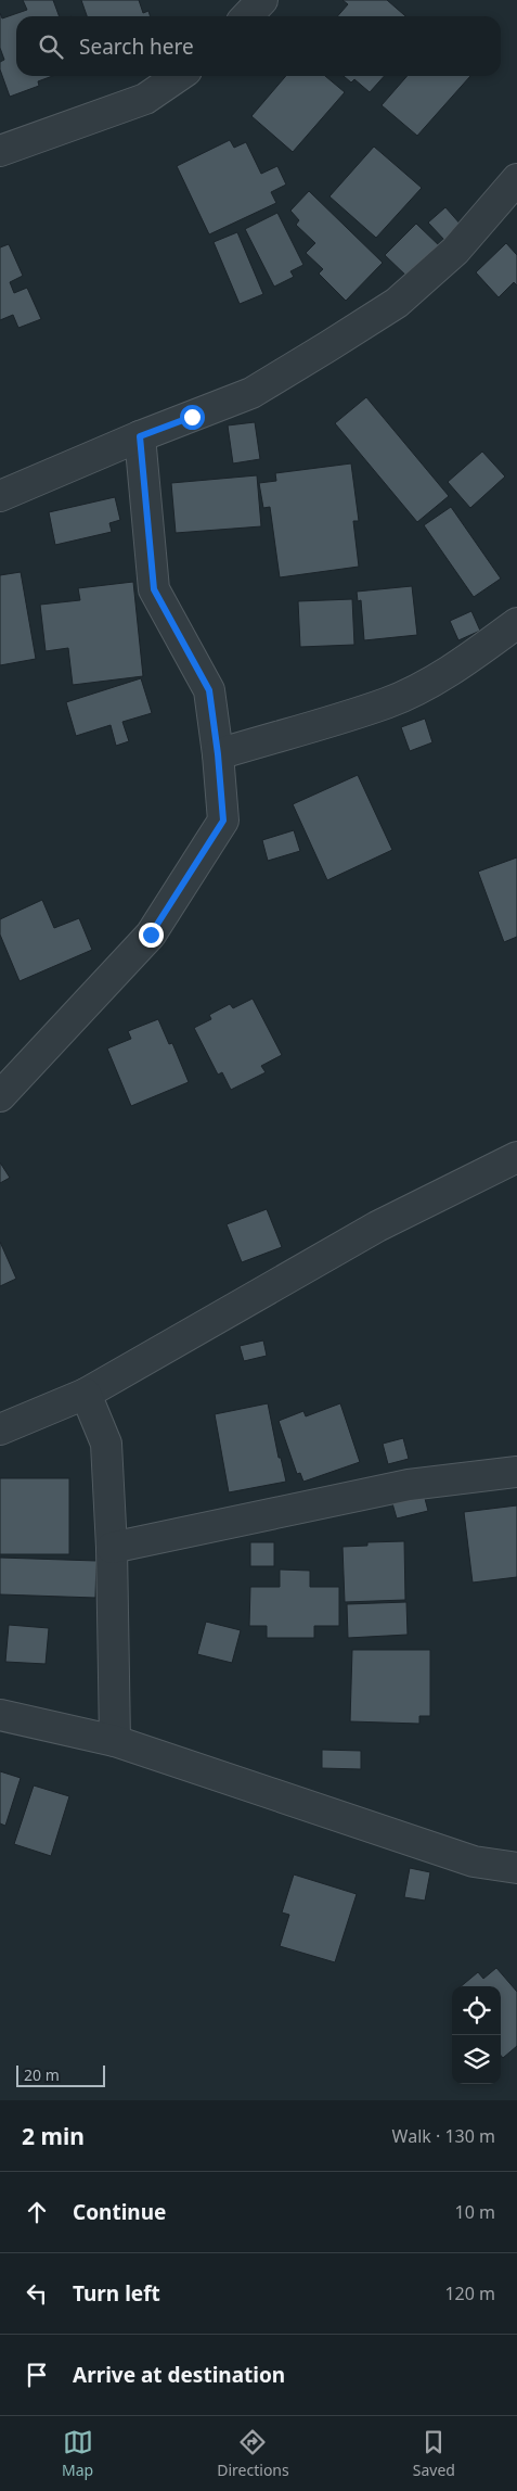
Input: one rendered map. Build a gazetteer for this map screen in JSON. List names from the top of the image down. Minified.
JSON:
{"scale_bar":"20 m","page":{"search":"Search here","scale":"20 m","heading":["2 min","Walk · 130 m"],"list":[["Continue","10 m"],["Turn left","120 m"],"Arrive at destination"],"nav":["Map","Directions","Saved"]}}
